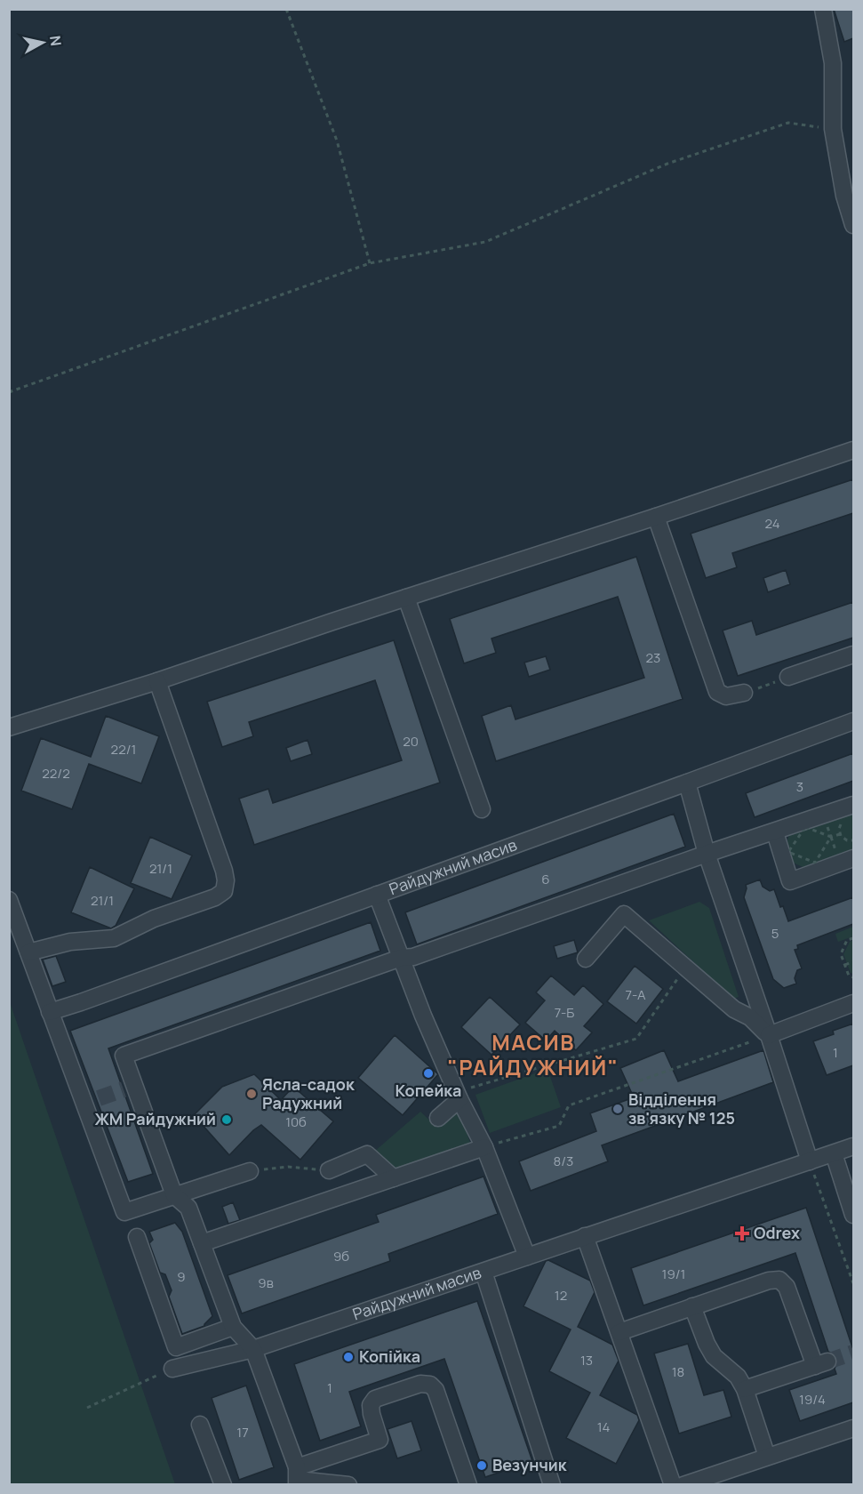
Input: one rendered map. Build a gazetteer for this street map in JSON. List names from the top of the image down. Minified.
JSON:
{"streets":{"street":["Райдужний масив"]},"districts":["МАСИВ \"РАЙДУЖНИЙ\""],"places":{"other":["Копейка","Ясла-садок Радужний","Відділення зв'язку № 125","ЖМ Райдужний","Копійка","Везунчик"],"health":["Odrex"]},"house_numbers":["24","23","20","22/1","22/2","3","21/1","6","21/1","5","7-А","7-Б","1","10б","8/3","9б","19/1","9","9в","12","13","18","1","19/4","14","17"],"north":"right"}
